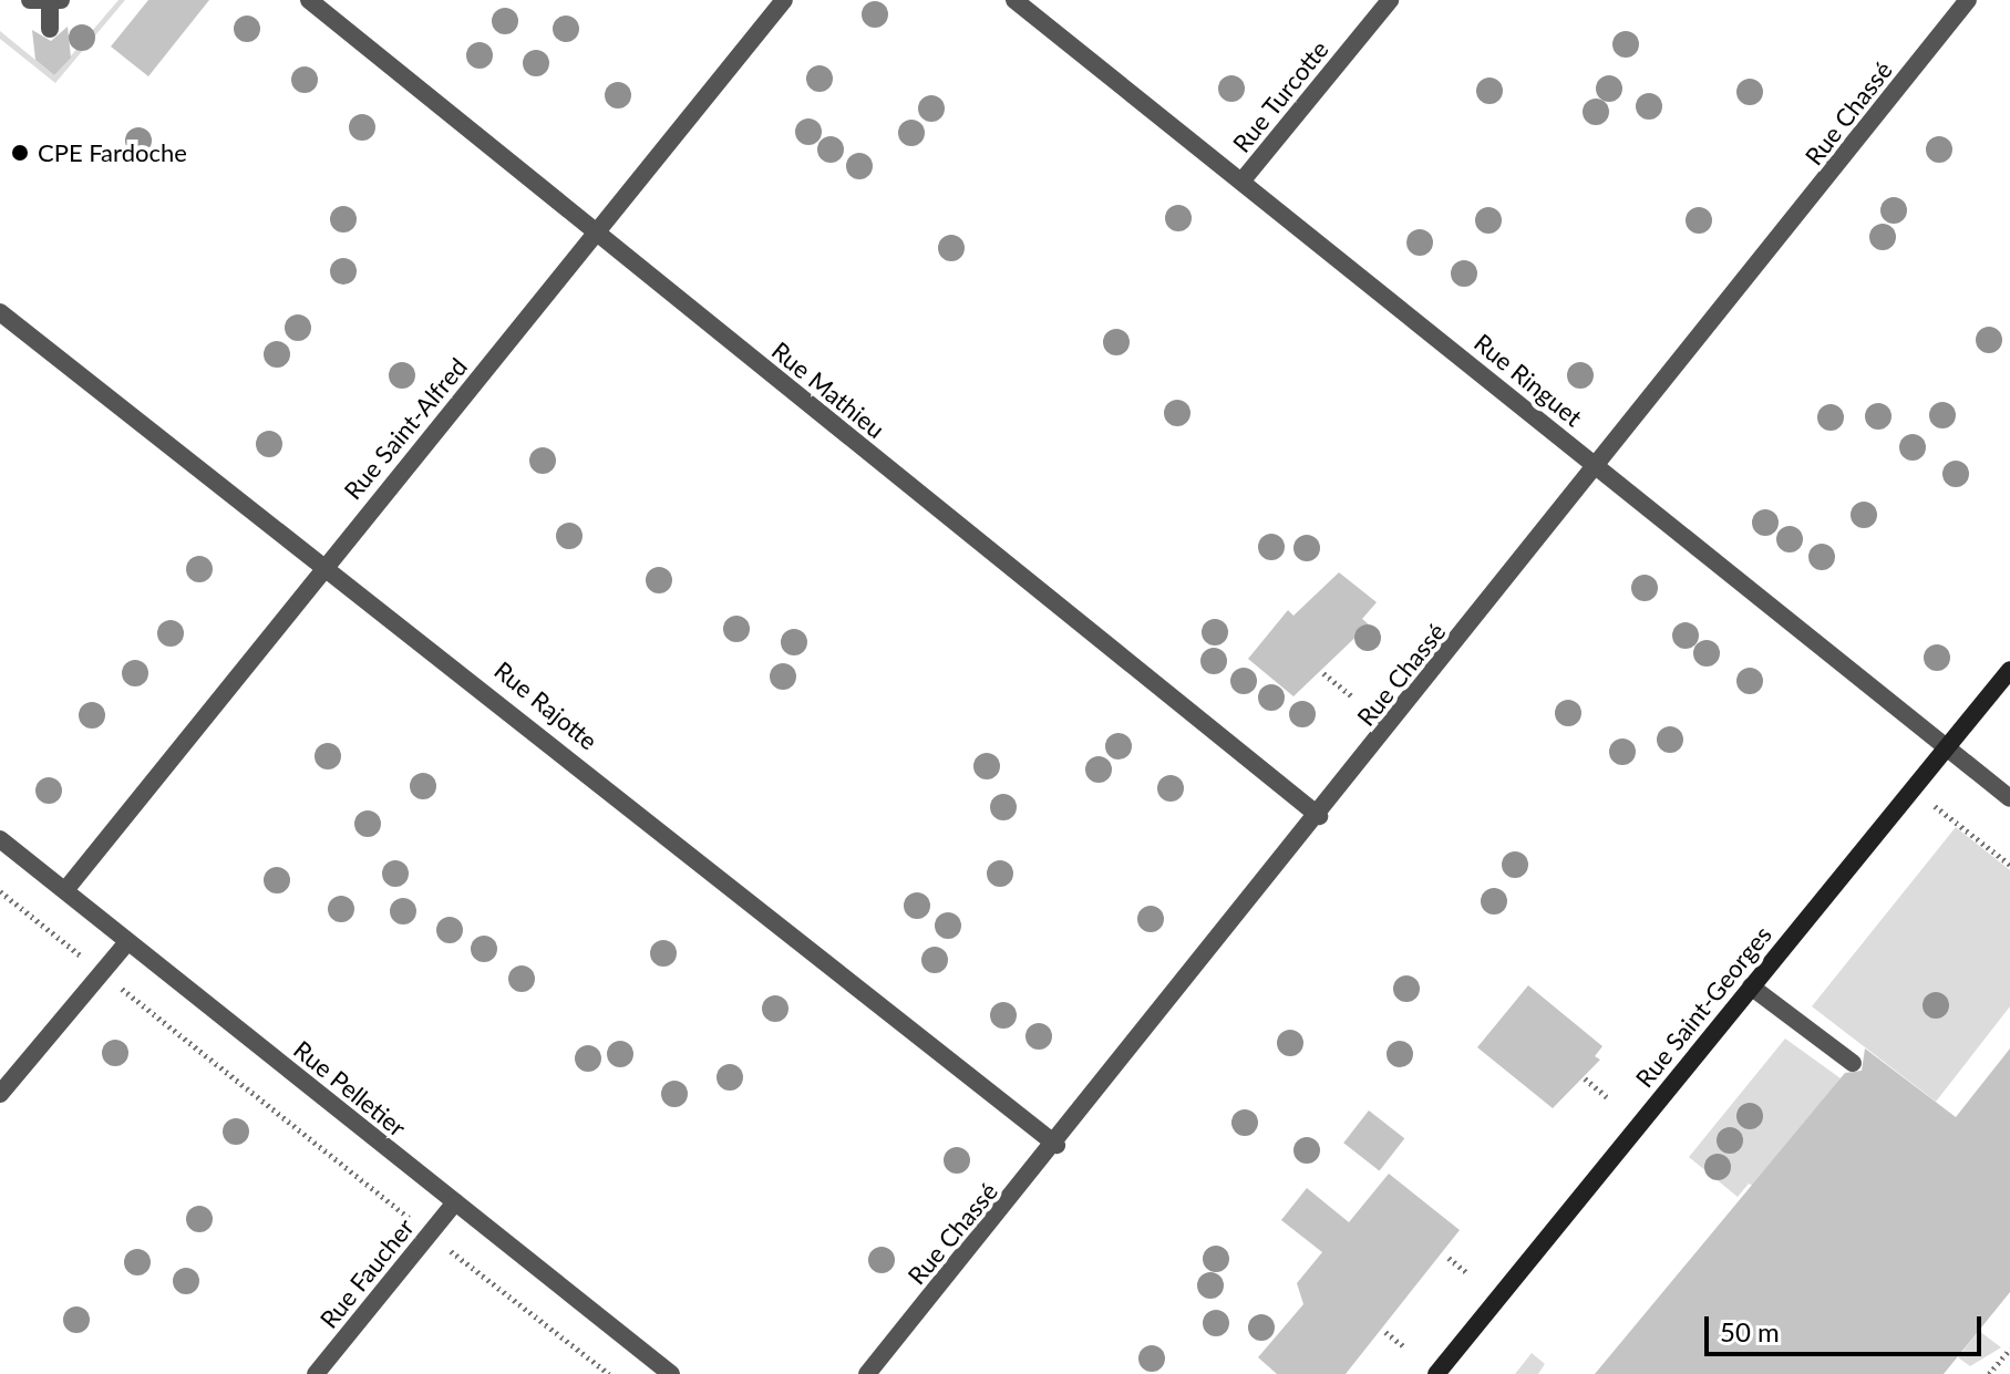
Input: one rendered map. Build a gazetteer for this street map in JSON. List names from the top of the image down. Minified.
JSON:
{"streets":{"street":["Rue Turcotte","Rue Chassé","Rue Ringuet","Rue Mathieu","Rue Saint-Alfred","Rue Rajotte","Rue Saint-Georges","Rue Pelletier","Rue Faucher"]},"crossings":[["Rue Turcotte","Rue Ringuet"],["Rue Chassé","Rue Ringuet"],["Rue Chassé","Rue Mathieu"],["Rue Chassé","Rue Rajotte"],["Rue Ringuet","Rue Saint-Georges"],["Rue Mathieu","Rue Saint-Alfred"],["Rue Saint-Alfred","Rue Rajotte"],["Rue Saint-Alfred","Rue Pelletier"],["Rue Pelletier","Rue Faucher"]],"places":["CPE Fardoche"],"scale_bar":"50 m"}
